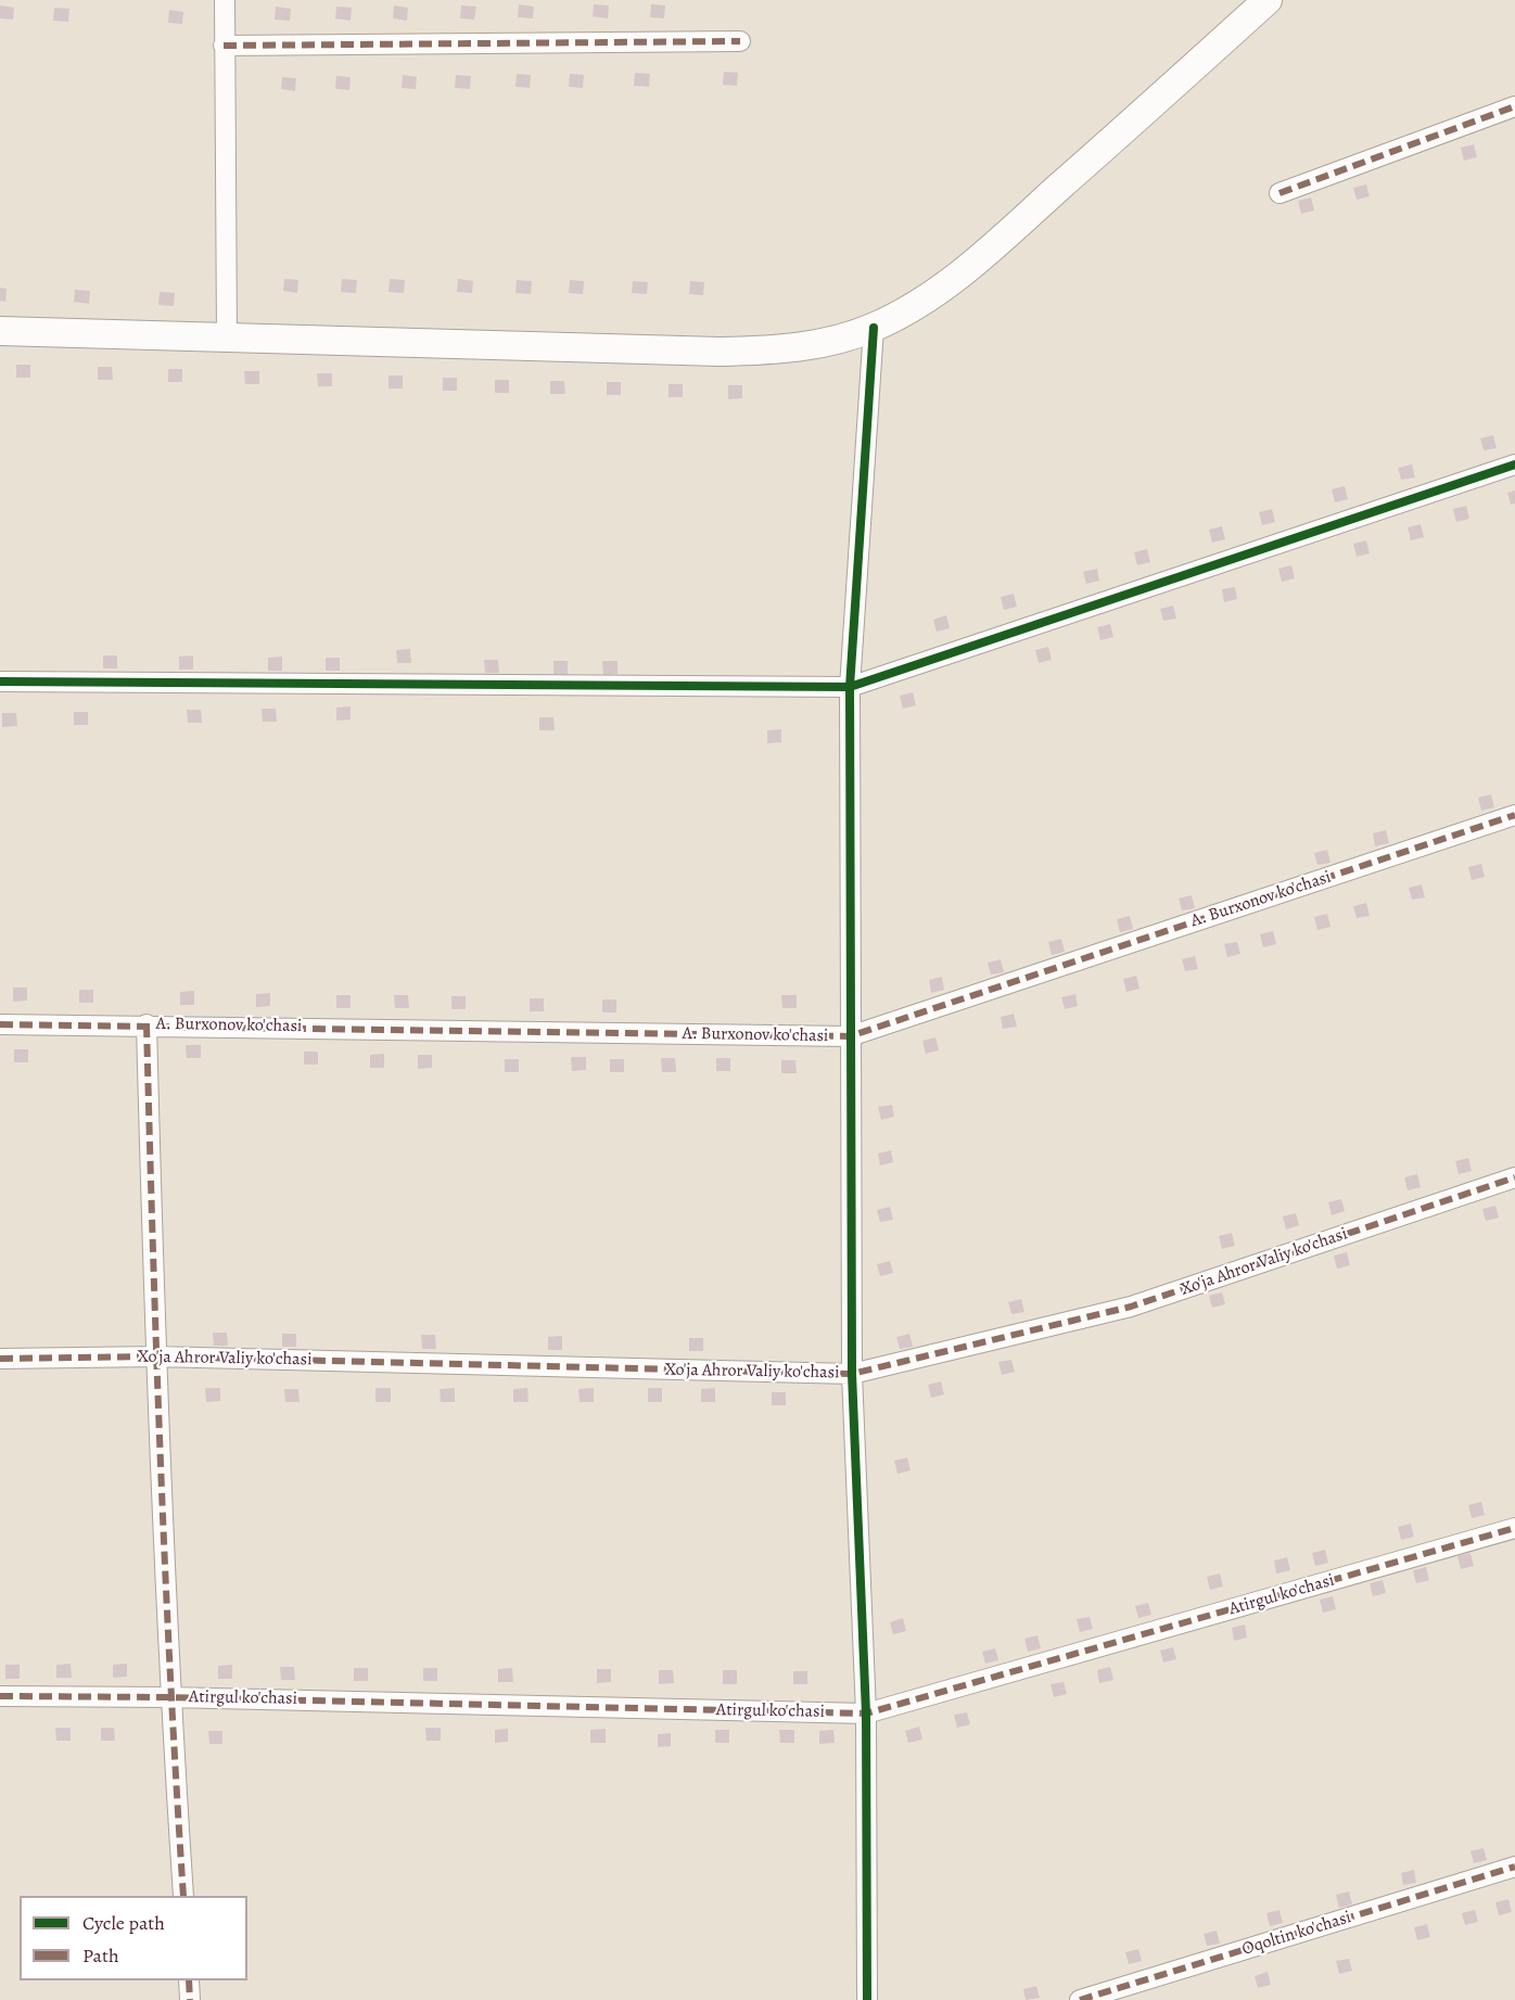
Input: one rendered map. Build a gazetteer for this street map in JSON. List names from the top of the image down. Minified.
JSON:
{"streets":{"street":["A. Burxonov ko'chasi","Xo'ja Ahror Valiy ko'chasi","Atirgul ko'chasi","Oqoltin ko'chasi"]},"legend":["Cycle path","Path"]}
